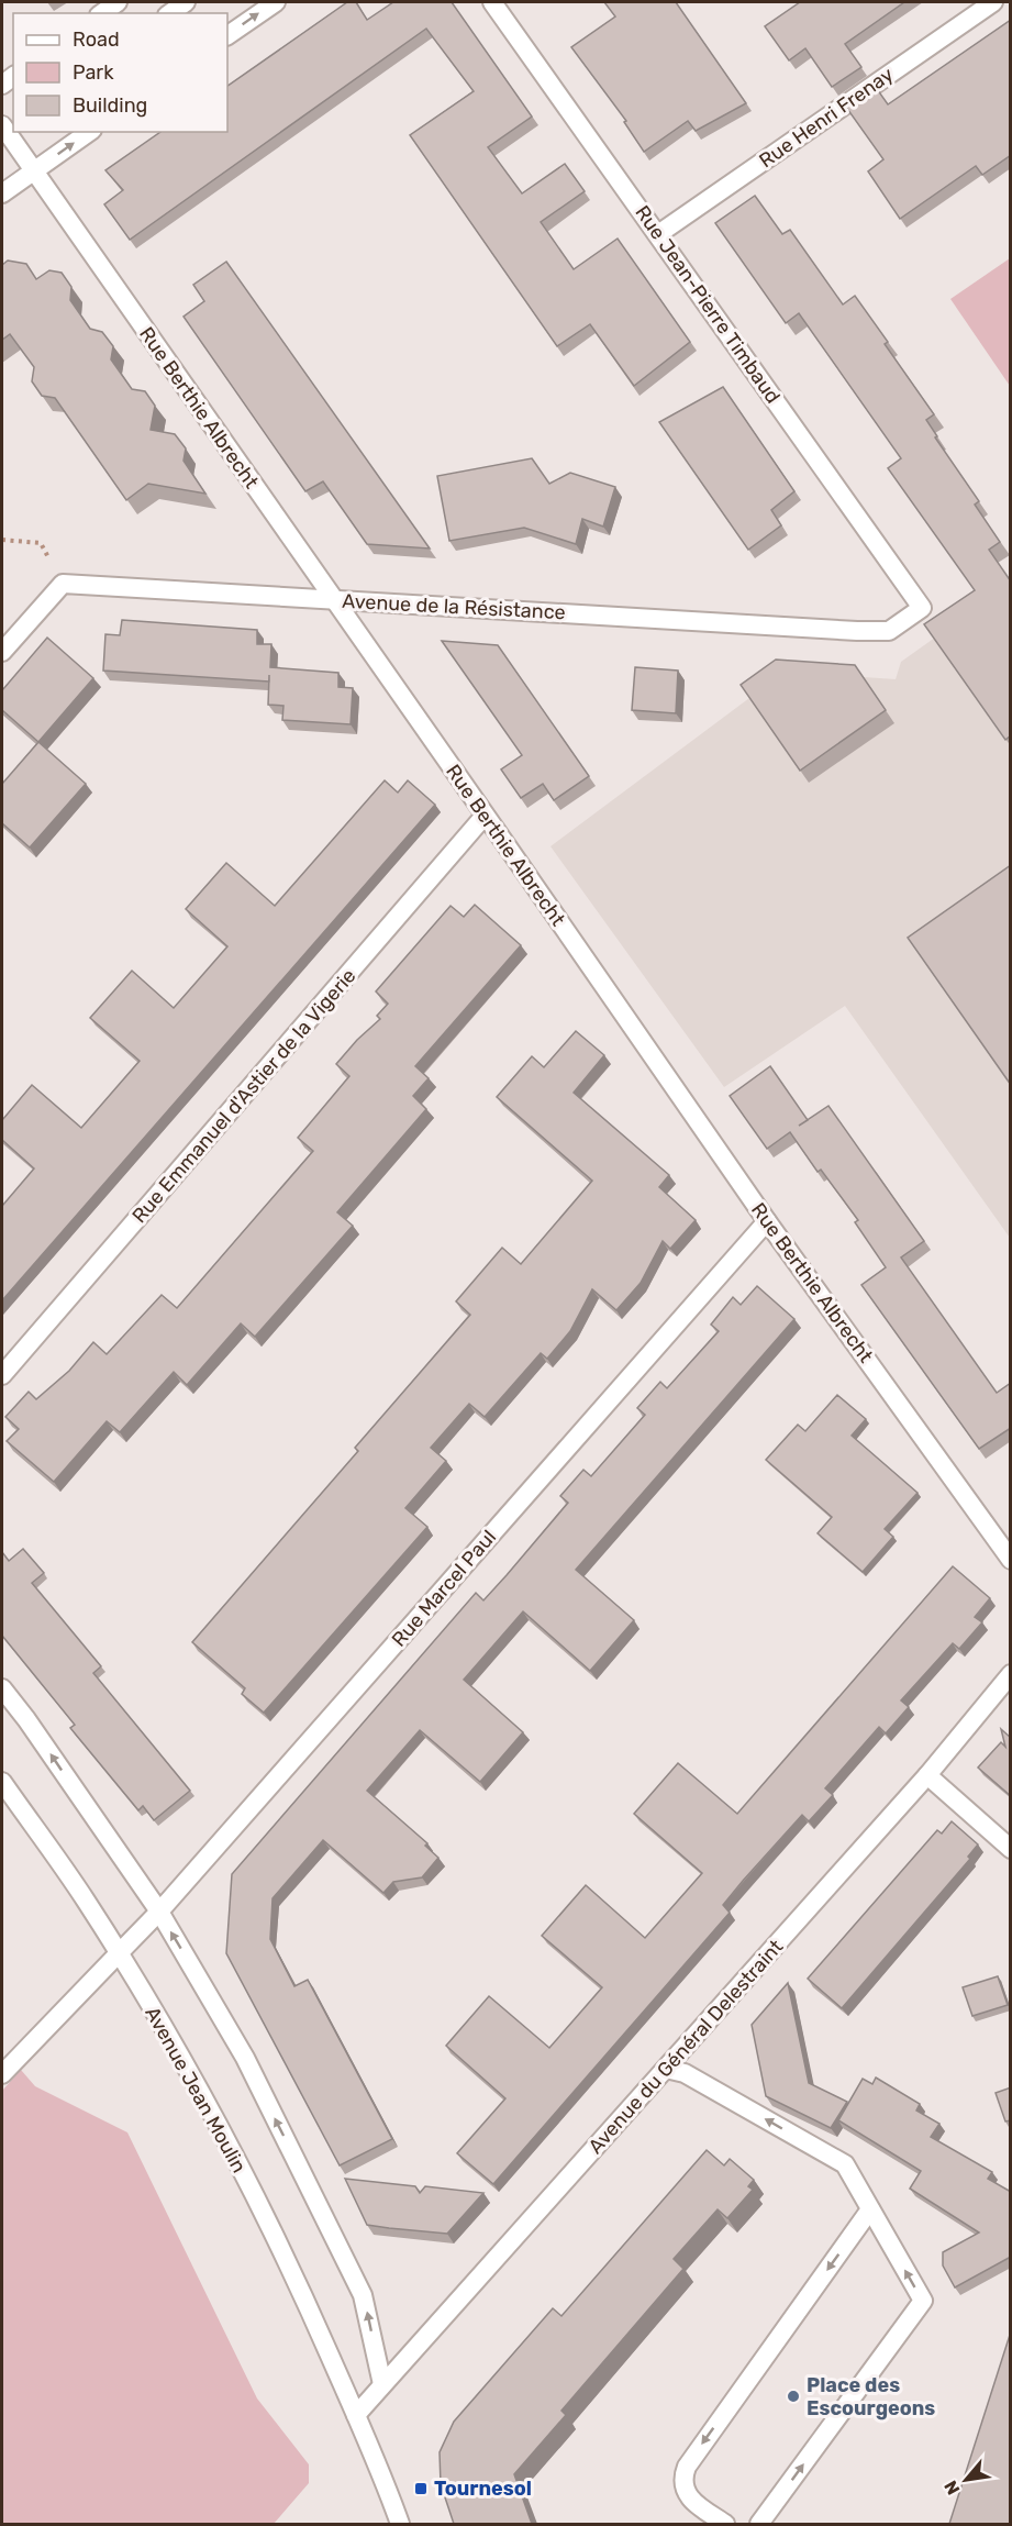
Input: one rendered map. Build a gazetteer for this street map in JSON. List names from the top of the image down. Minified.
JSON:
{"streets":{"street":["Rue Henri Frenay","Rue Jean-Pierre Timbaud","Rue Berthie Albrecht","Avenue de la Résistance","Rue Emmanuel d'Astier de la Vigerie","Rue Marcel Paul","Avenue du Général Delestraint","Avenue Jean Moulin"]},"crossings":[["Rue Henri Frenay","Rue Jean-Pierre Timbaud"],["Rue Jean-Pierre Timbaud","Avenue de la Résistance"],["Rue Berthie Albrecht","Avenue de la Résistance"],["Rue Berthie Albrecht","Rue Emmanuel d'Astier de la Vigerie"],["Rue Berthie Albrecht","Rue Marcel Paul"],["Rue Marcel Paul","Avenue Jean Moulin"],["Avenue du Général Delestraint","Avenue Jean Moulin"]],"places":{"other":["Place des Escourgeons"],"transit":["Tournesol"]},"legend":["Road","Park","Building"],"north":"bottom left"}
